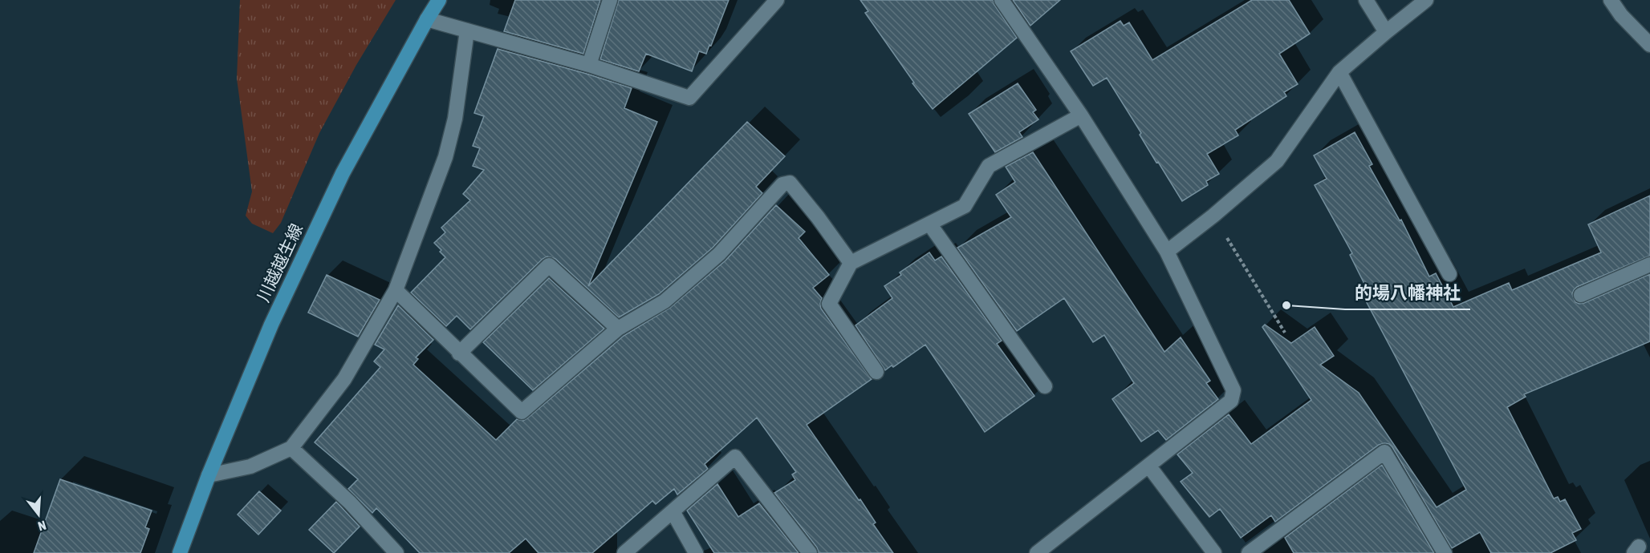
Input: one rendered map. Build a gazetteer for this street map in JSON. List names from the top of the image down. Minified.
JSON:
{"streets":{"main road":["川越越生線"]},"places":["的場八幡神社"],"north":"bottom"}
